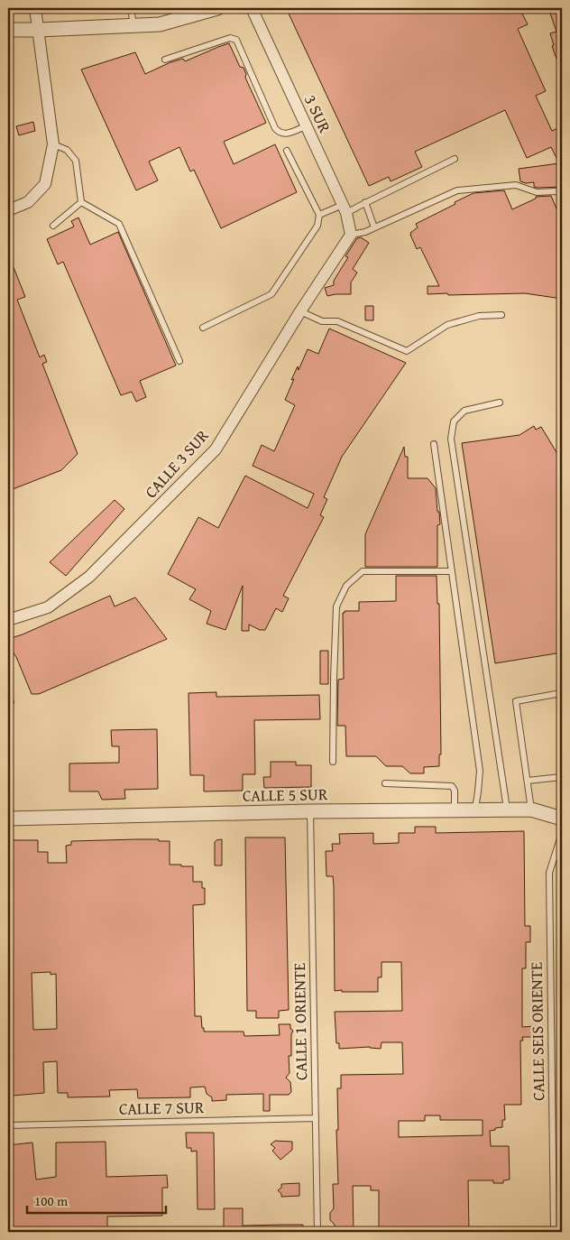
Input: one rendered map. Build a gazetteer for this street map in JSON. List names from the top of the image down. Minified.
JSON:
{"streets":{"street":["3 SUR","CALLE 3 SUR","CALLE 5 SUR"],"lane":["CALLE 1 ORIENTE","CALLE SEIS ORIENTE","CALLE 7 SUR"]},"crossings":[["3 SUR","CALLE 3 SUR"],["CALLE 5 SUR","CALLE 1 ORIENTE"],["CALLE 1 ORIENTE","CALLE 7 SUR"]],"scale_bar":"100 m"}
